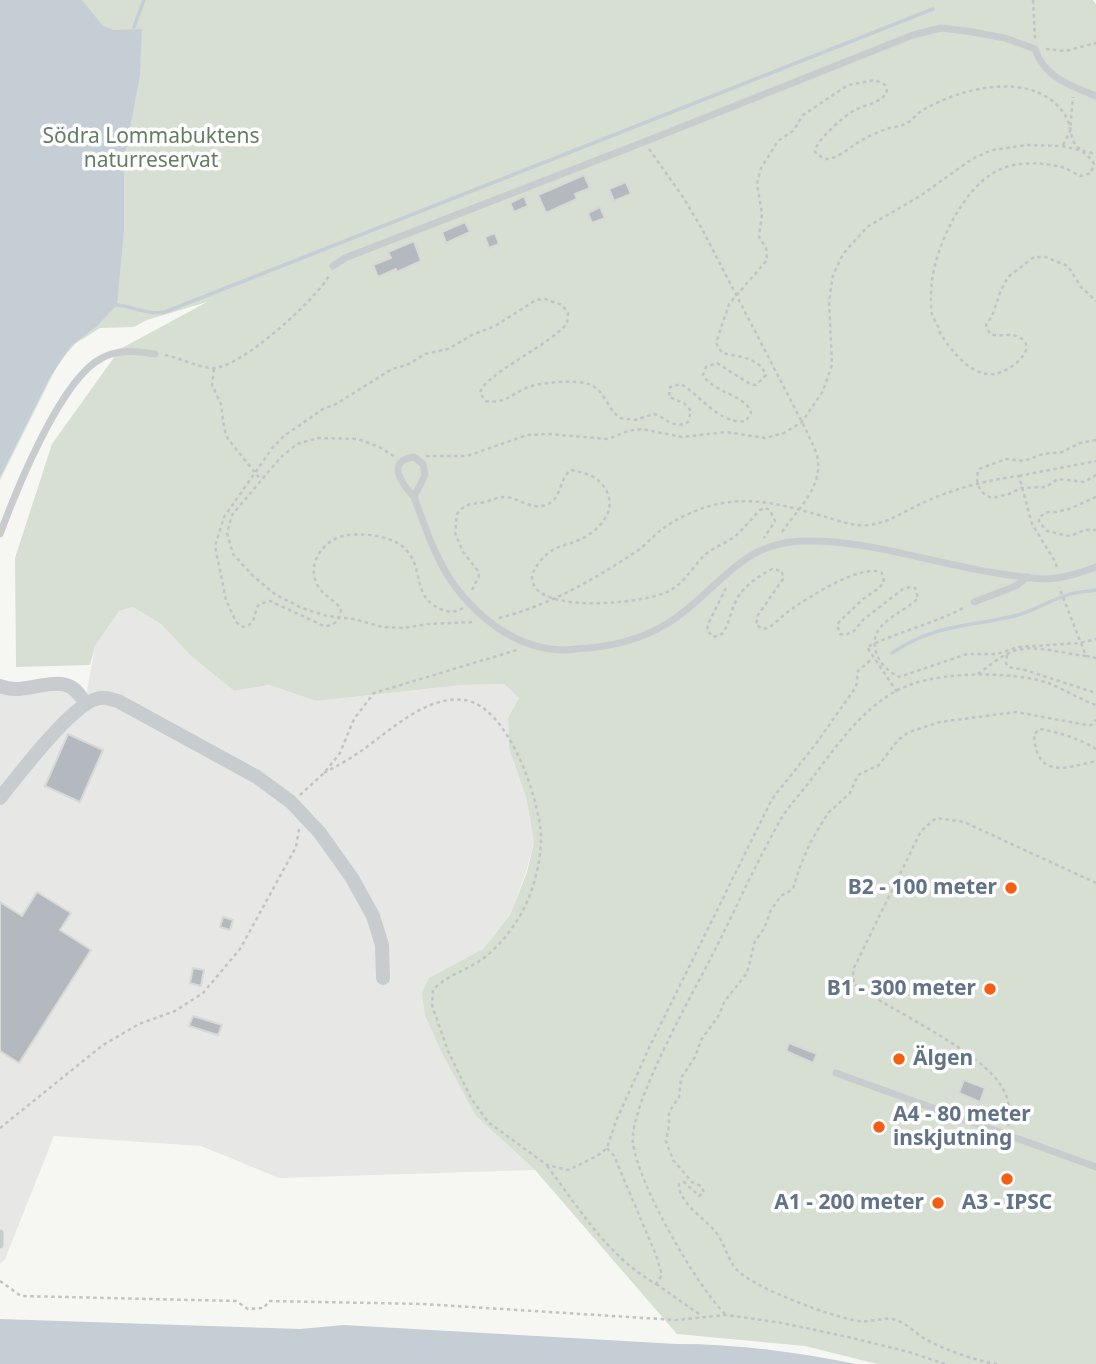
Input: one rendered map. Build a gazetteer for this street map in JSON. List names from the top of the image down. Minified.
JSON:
{"parks":["Södra Lommabuktens naturreservat"],"places":["B2 - 100 meter","B1 - 300 meter","Älgen","A4 - 80 meter inskjutning","A3 - IPSC","A1 - 200 meter"]}
